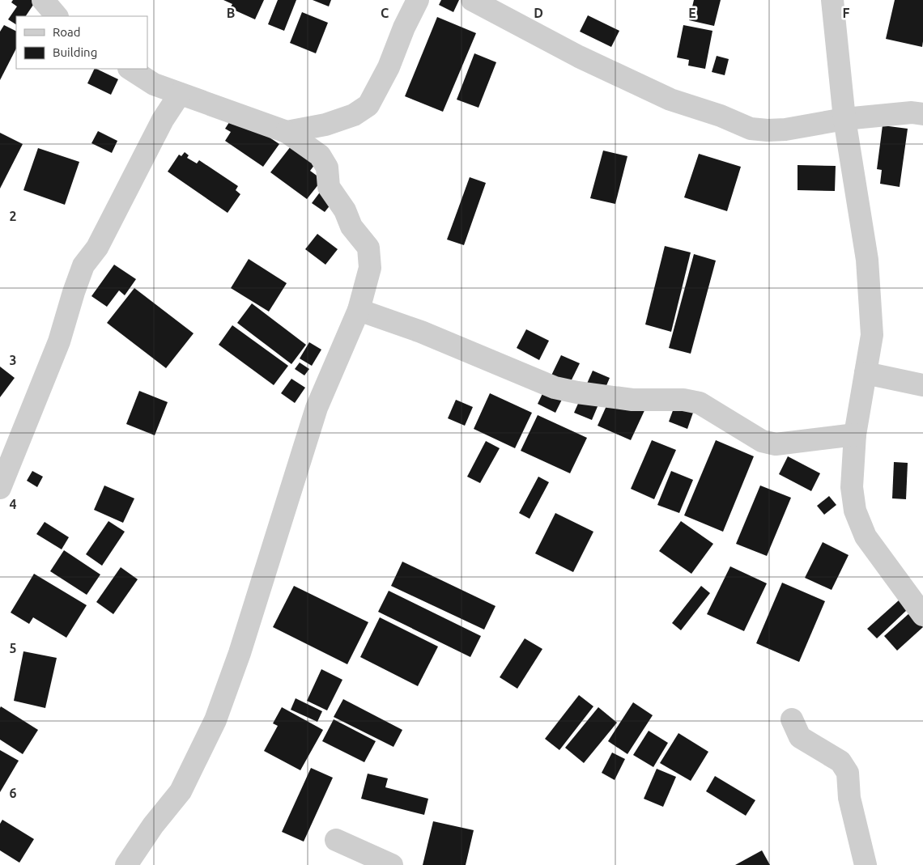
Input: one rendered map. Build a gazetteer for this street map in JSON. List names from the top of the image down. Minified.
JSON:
{"legend":["Road","Building"],"grid":{"columns":["B","C","D","E","F"],"rows":["2","3","4","5","6"]}}
